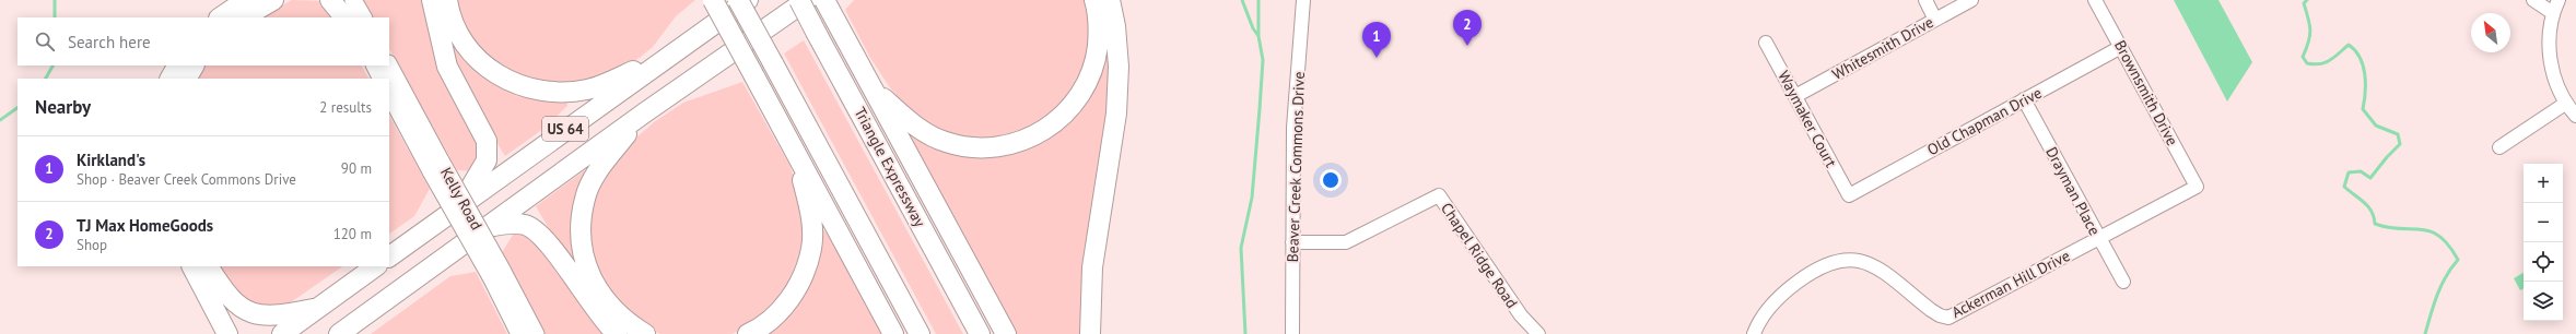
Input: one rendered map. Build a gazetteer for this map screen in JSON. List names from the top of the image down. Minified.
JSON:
{"streets":{"highway":["US 64","Triangle Expressway"],"main road":["Kelly Road"],"street":["Whitesmith Drive","Brownsmith Drive","Waymaker Court","Old Chapman Drive","Beaver Creek Commons Drive","Drayman Place","Chapel Ridge Road","Ackerman Hill Drive"]},"crossings":[["Whitesmith Drive","Waymaker Court"],["Brownsmith Drive","Old Chapman Drive"],["Brownsmith Drive","Ackerman Hill Drive"],["Waymaker Court","Old Chapman Drive"],["Old Chapman Drive","Drayman Place"],["Beaver Creek Commons Drive","Chapel Ridge Road"],["Drayman Place","Ackerman Hill Drive"]],"north":"top left","page":{"pins":["2","1"],"search":"Search here","heading":["Nearby","2 results"],"list":[{"mark":"1","name":"Kirkland's","note":"Shop · Beaver Creek Commons Drive","value":"90 m"},{"mark":"2","name":"TJ Max HomeGoods","note":"Shop","value":"120 m"}],"map_buttons":["+","−"]}}
